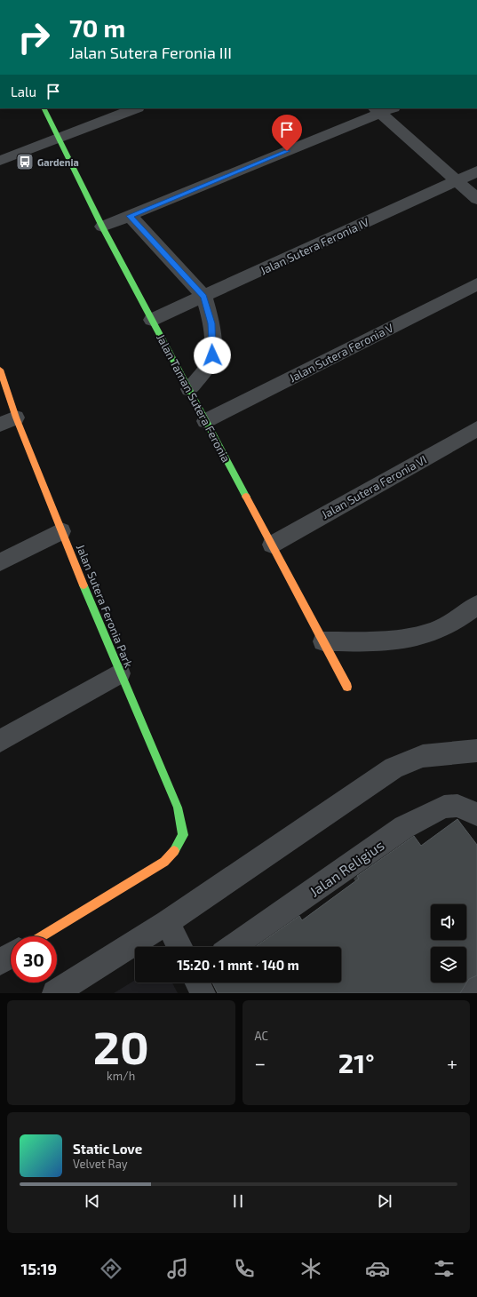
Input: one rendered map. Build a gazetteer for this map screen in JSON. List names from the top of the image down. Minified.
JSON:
{"streets":{"street":["Jalan Sutera Feronia IV","Jalan Sutera Feronia V","Jalan Taman Sutera Feronia","Jalan Sutera Feronia VI","Jalan Sutera Feronia Park","Jalan Religius"]},"crossings":[["Jalan Sutera Feronia IV","Jalan Taman Sutera Feronia"],["Jalan Sutera Feronia V","Jalan Taman Sutera Feronia"],["Jalan Taman Sutera Feronia","Jalan Sutera Feronia VI"]],"places":{"bus stop":["Gardenia"]},"page":{"turn":["70 m","Jalan Sutera Feronia III"],"then":"Lalu","limit":"30","trip":"15:20 · 1 mnt · 140 m","tile":[["20","km/h"],"AC"],"heat":["−","21°","+"],"song":["Static Love","Velvet Ray"],"tabs":"15:19"}}
